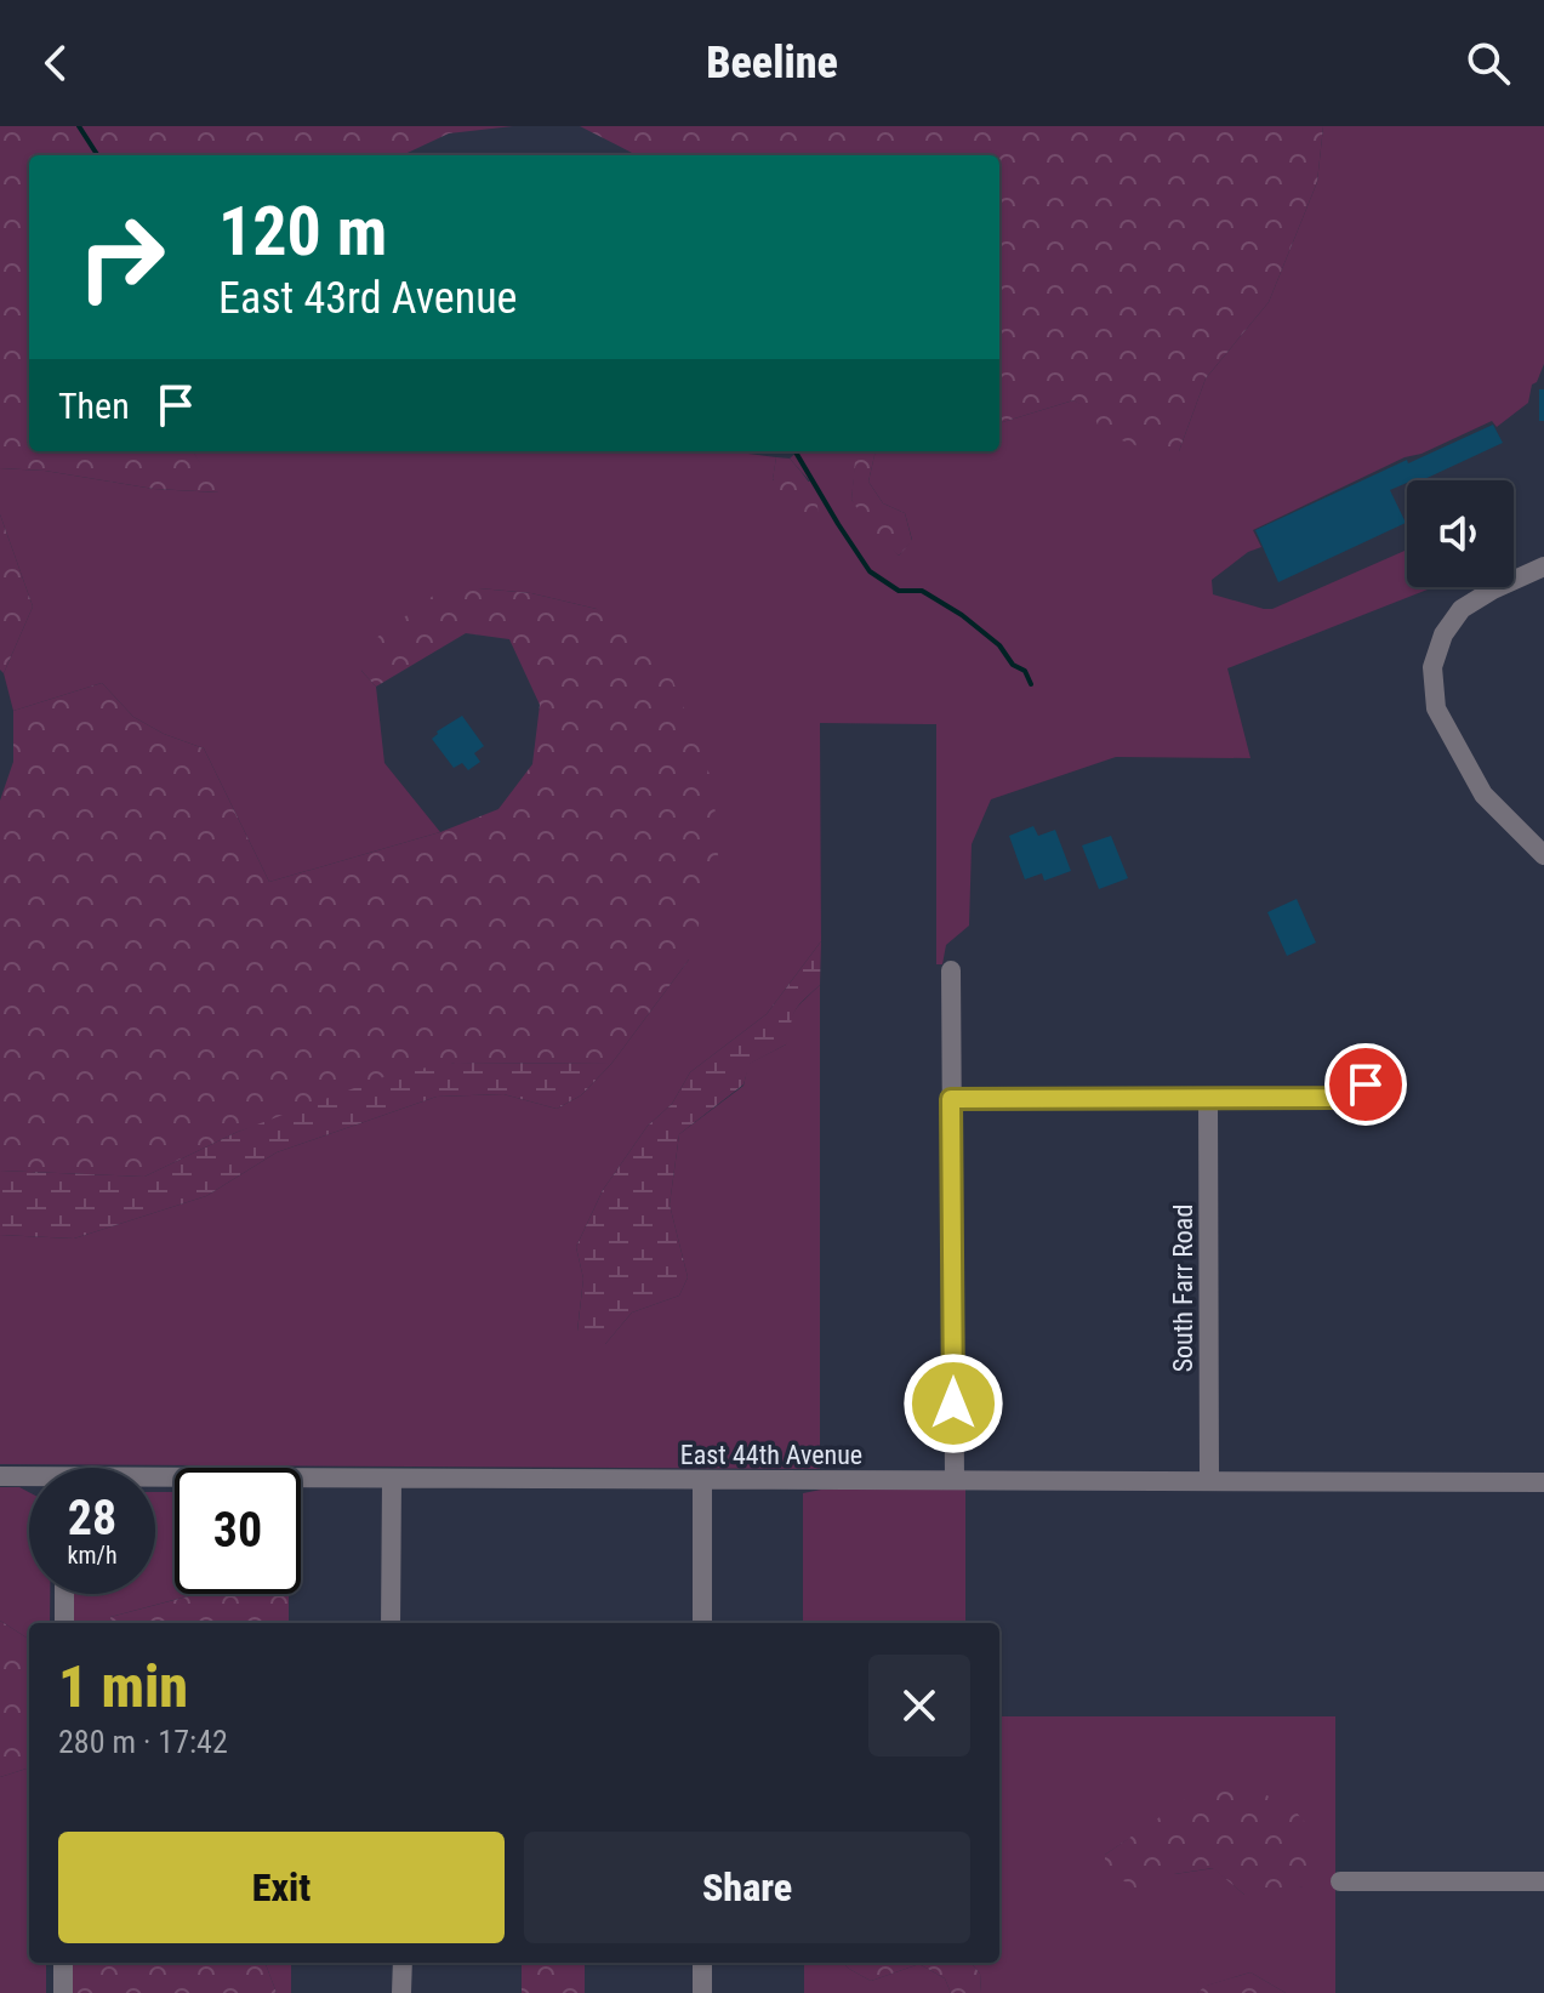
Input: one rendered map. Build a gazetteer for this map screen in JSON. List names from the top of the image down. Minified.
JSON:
{"streets":{"street":["South Farr Road","East 44th Avenue"]},"crossings":[["South Farr Road","East 44th Avenue"]],"page":{"header":"Beeline","turn":["120 m","East 43rd Avenue"],"then":"Then","speed":"28 km/h","limit":"30","heading":["1 min","280 m · 17:42"],"buttons":["Exit","Share"]}}
